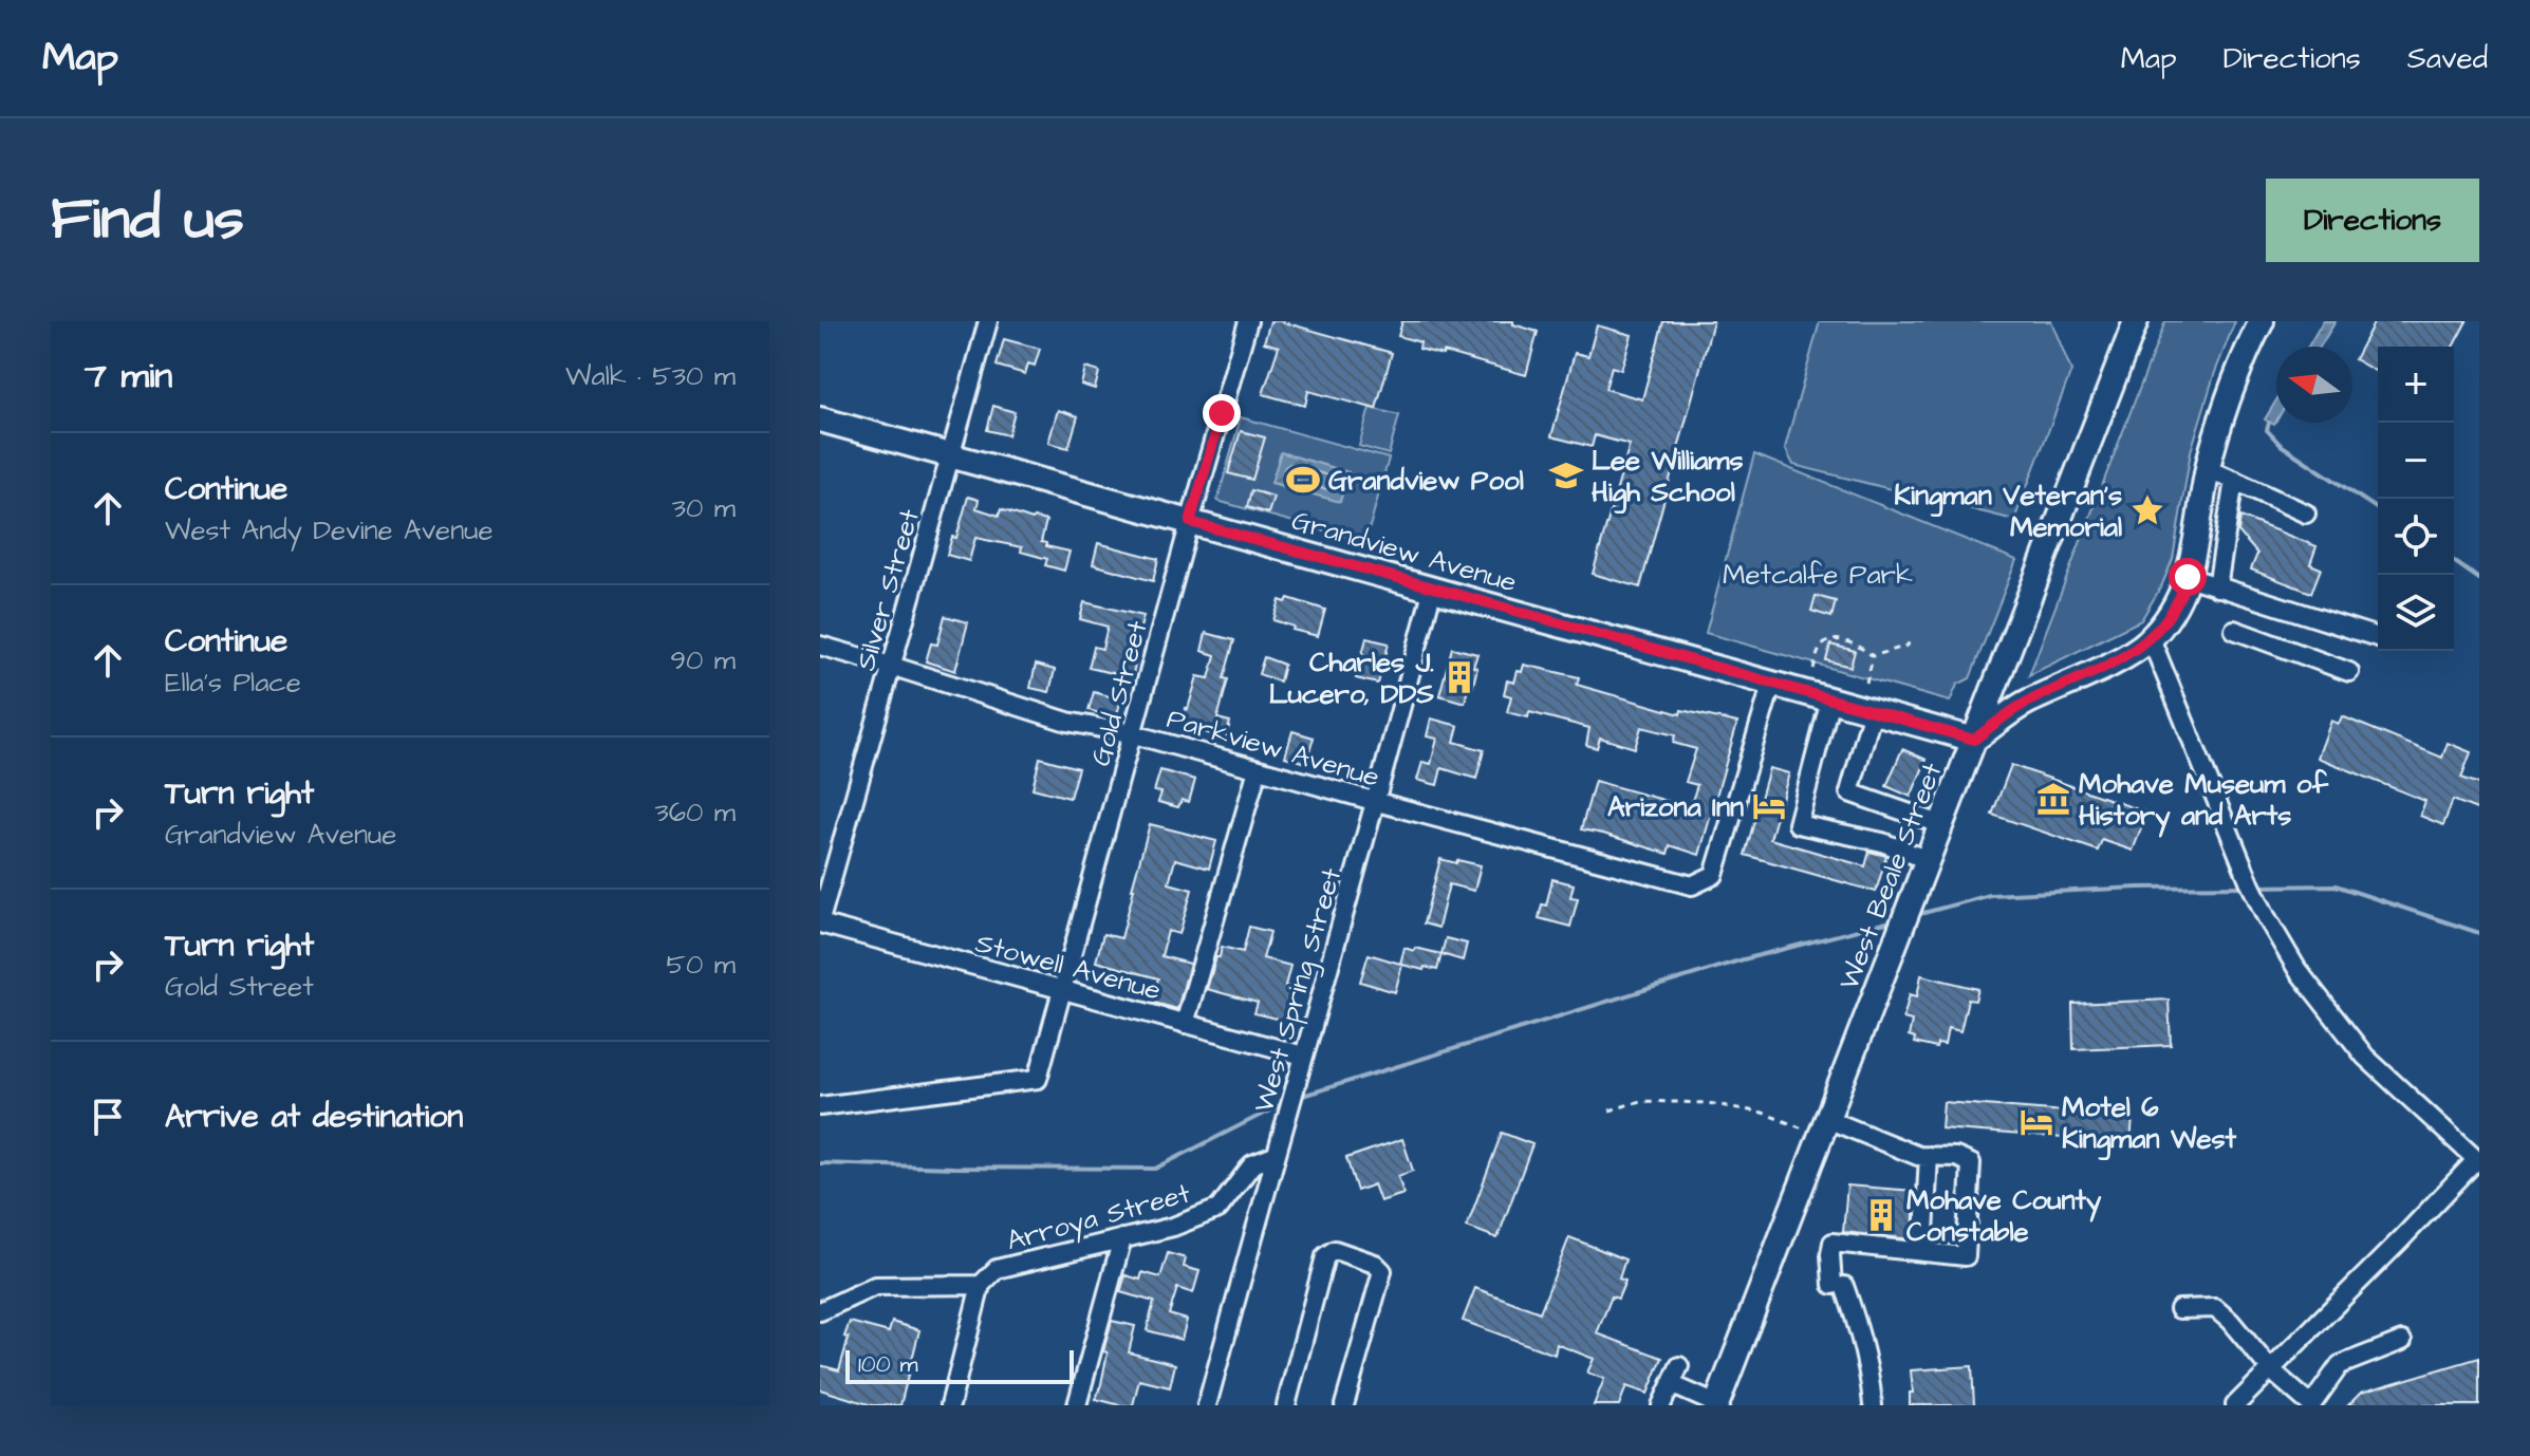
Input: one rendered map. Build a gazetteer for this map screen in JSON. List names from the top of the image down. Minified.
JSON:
{"streets":{"main road":["Grandview Avenue","West Beale Street"],"street":["Silver Street","Gold Street","Parkview Avenue","Stowell Avenue","West Spring Street","Arroya Street"]},"crossings":[["Grandview Avenue","Silver Street"],["Grandview Avenue","Gold Street"],["Grandview Avenue","Parkview Avenue"],["Grandview Avenue","West Beale Street"],["Grandview Avenue","West Spring Street"],["Silver Street","Parkview Avenue"],["Silver Street","Stowell Avenue"],["Gold Street","Parkview Avenue"],["Gold Street","Stowell Avenue"],["Parkview Avenue","West Spring Street"],["Stowell Avenue","West Spring Street"],["West Spring Street","Arroya Street"]],"parks":["Metcalfe Park"],"places":{"school or university":["Lee Williams High School"],"sports":["Grandview Pool"],"place":["Kingman Veteran's Memorial"],"building":["Charles J. Lucero, DDS","Mohave County Constable"],"museum":["Mohave Museum of History and Arts"],"hotel":["Arizona Inn","Motel 6 Kingman West"]},"scale_bar":"100 m","north":"left","page":{"header":"Map","nav":["Map","Directions","Saved"],"title":"Find us","buttons":"Directions","heading":["7 min","Walk · 530 m"],"map_buttons":["+","−"],"list":[["Continue","West Andy Devine Avenue","30 m"],["Continue","Ella's Place","90 m"],["Turn right","Grandview Avenue","360 m"],["Turn right","Gold Street","50 m"],"Arrive at destination"],"scale":"100 m"}}
